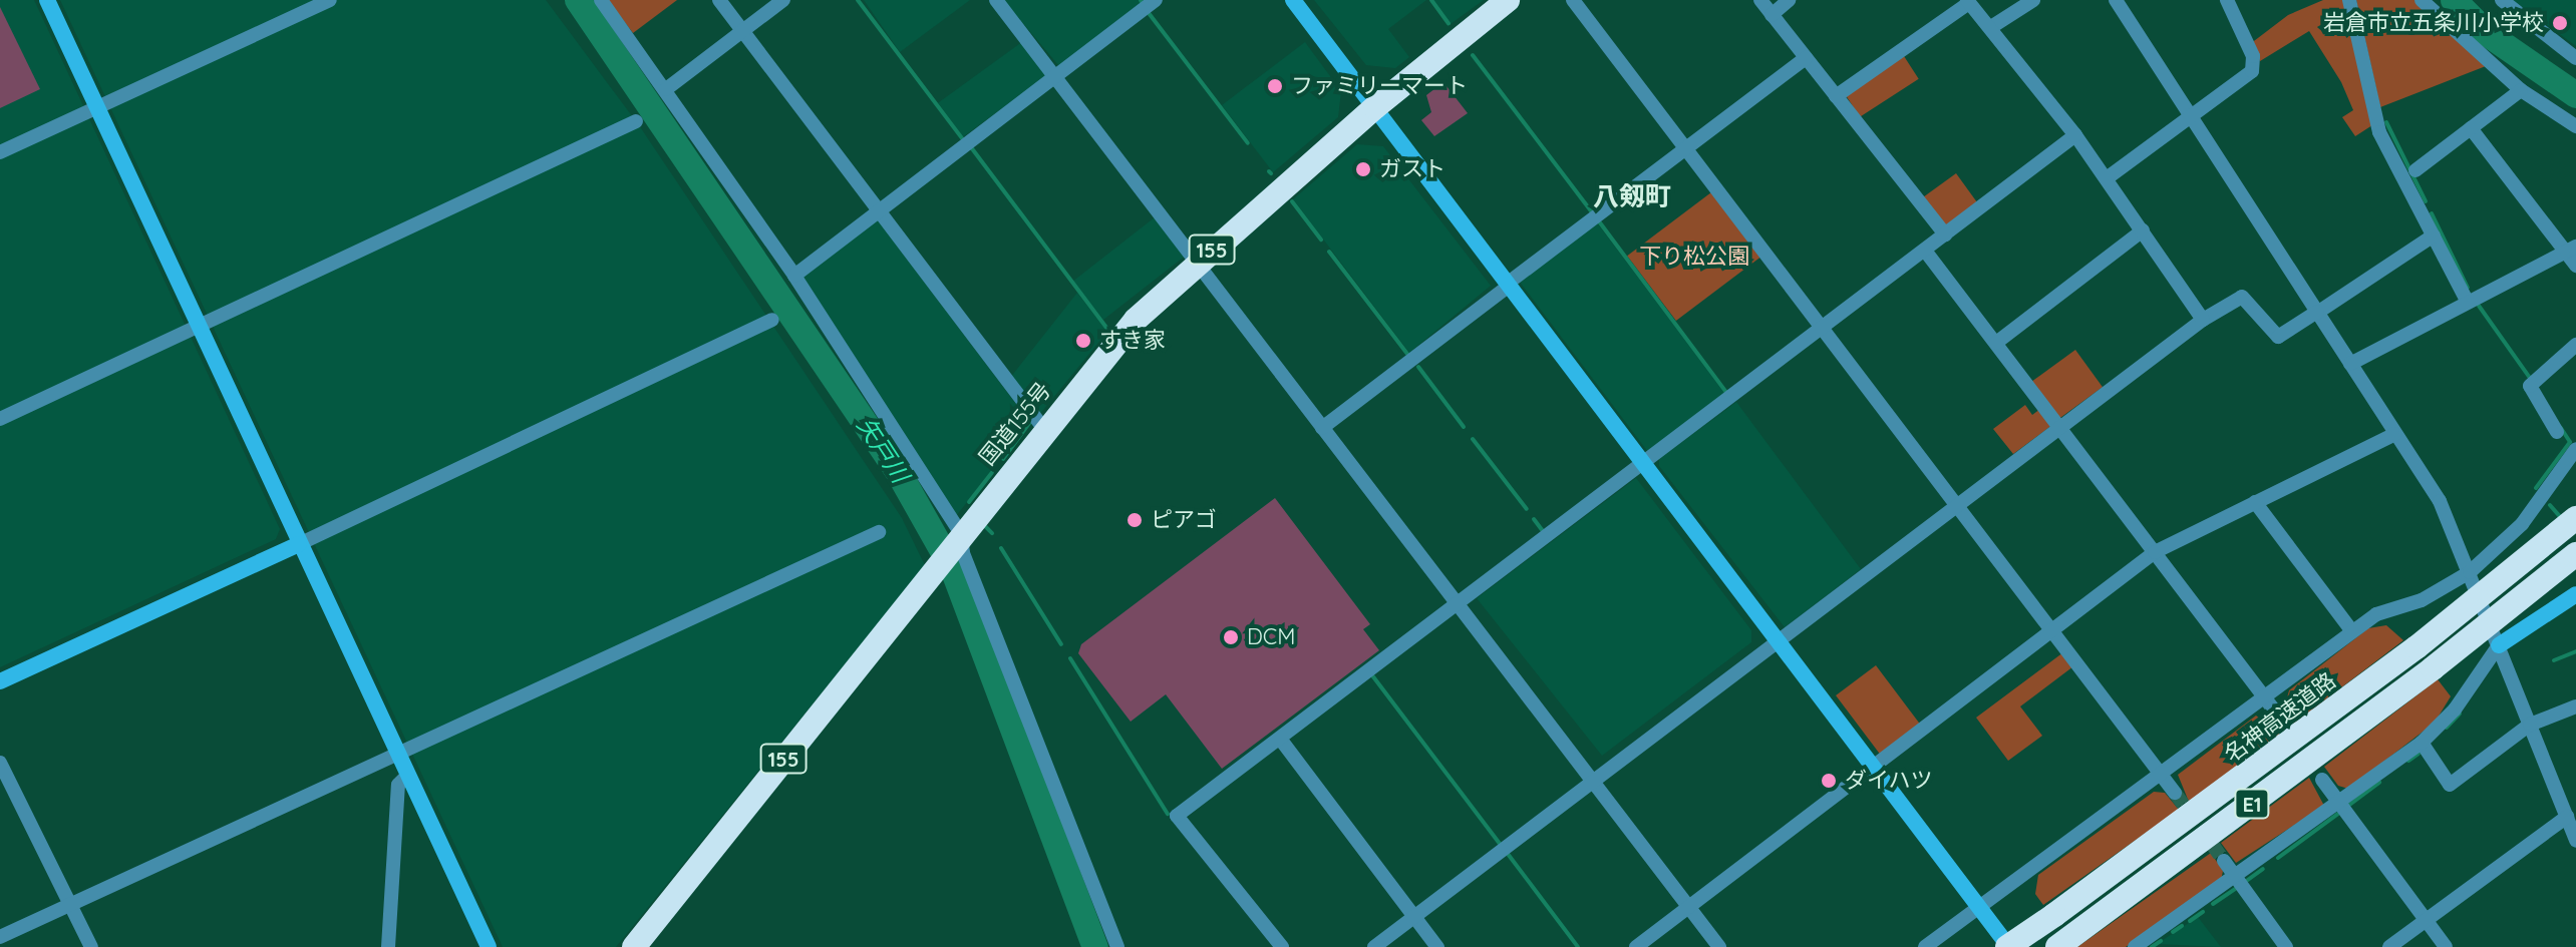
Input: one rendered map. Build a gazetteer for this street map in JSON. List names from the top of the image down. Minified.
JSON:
{"streets":{"highway":["155","国道155号","名神高速道路","E1"]},"districts":["八剱町"],"water":["矢戸川"],"parks":["下り松公園"],"places":["岩倉市立五条川小学校","ファミリーマート","ガスト","すき家","ピアゴ","DCM","ダイハツ"]}
